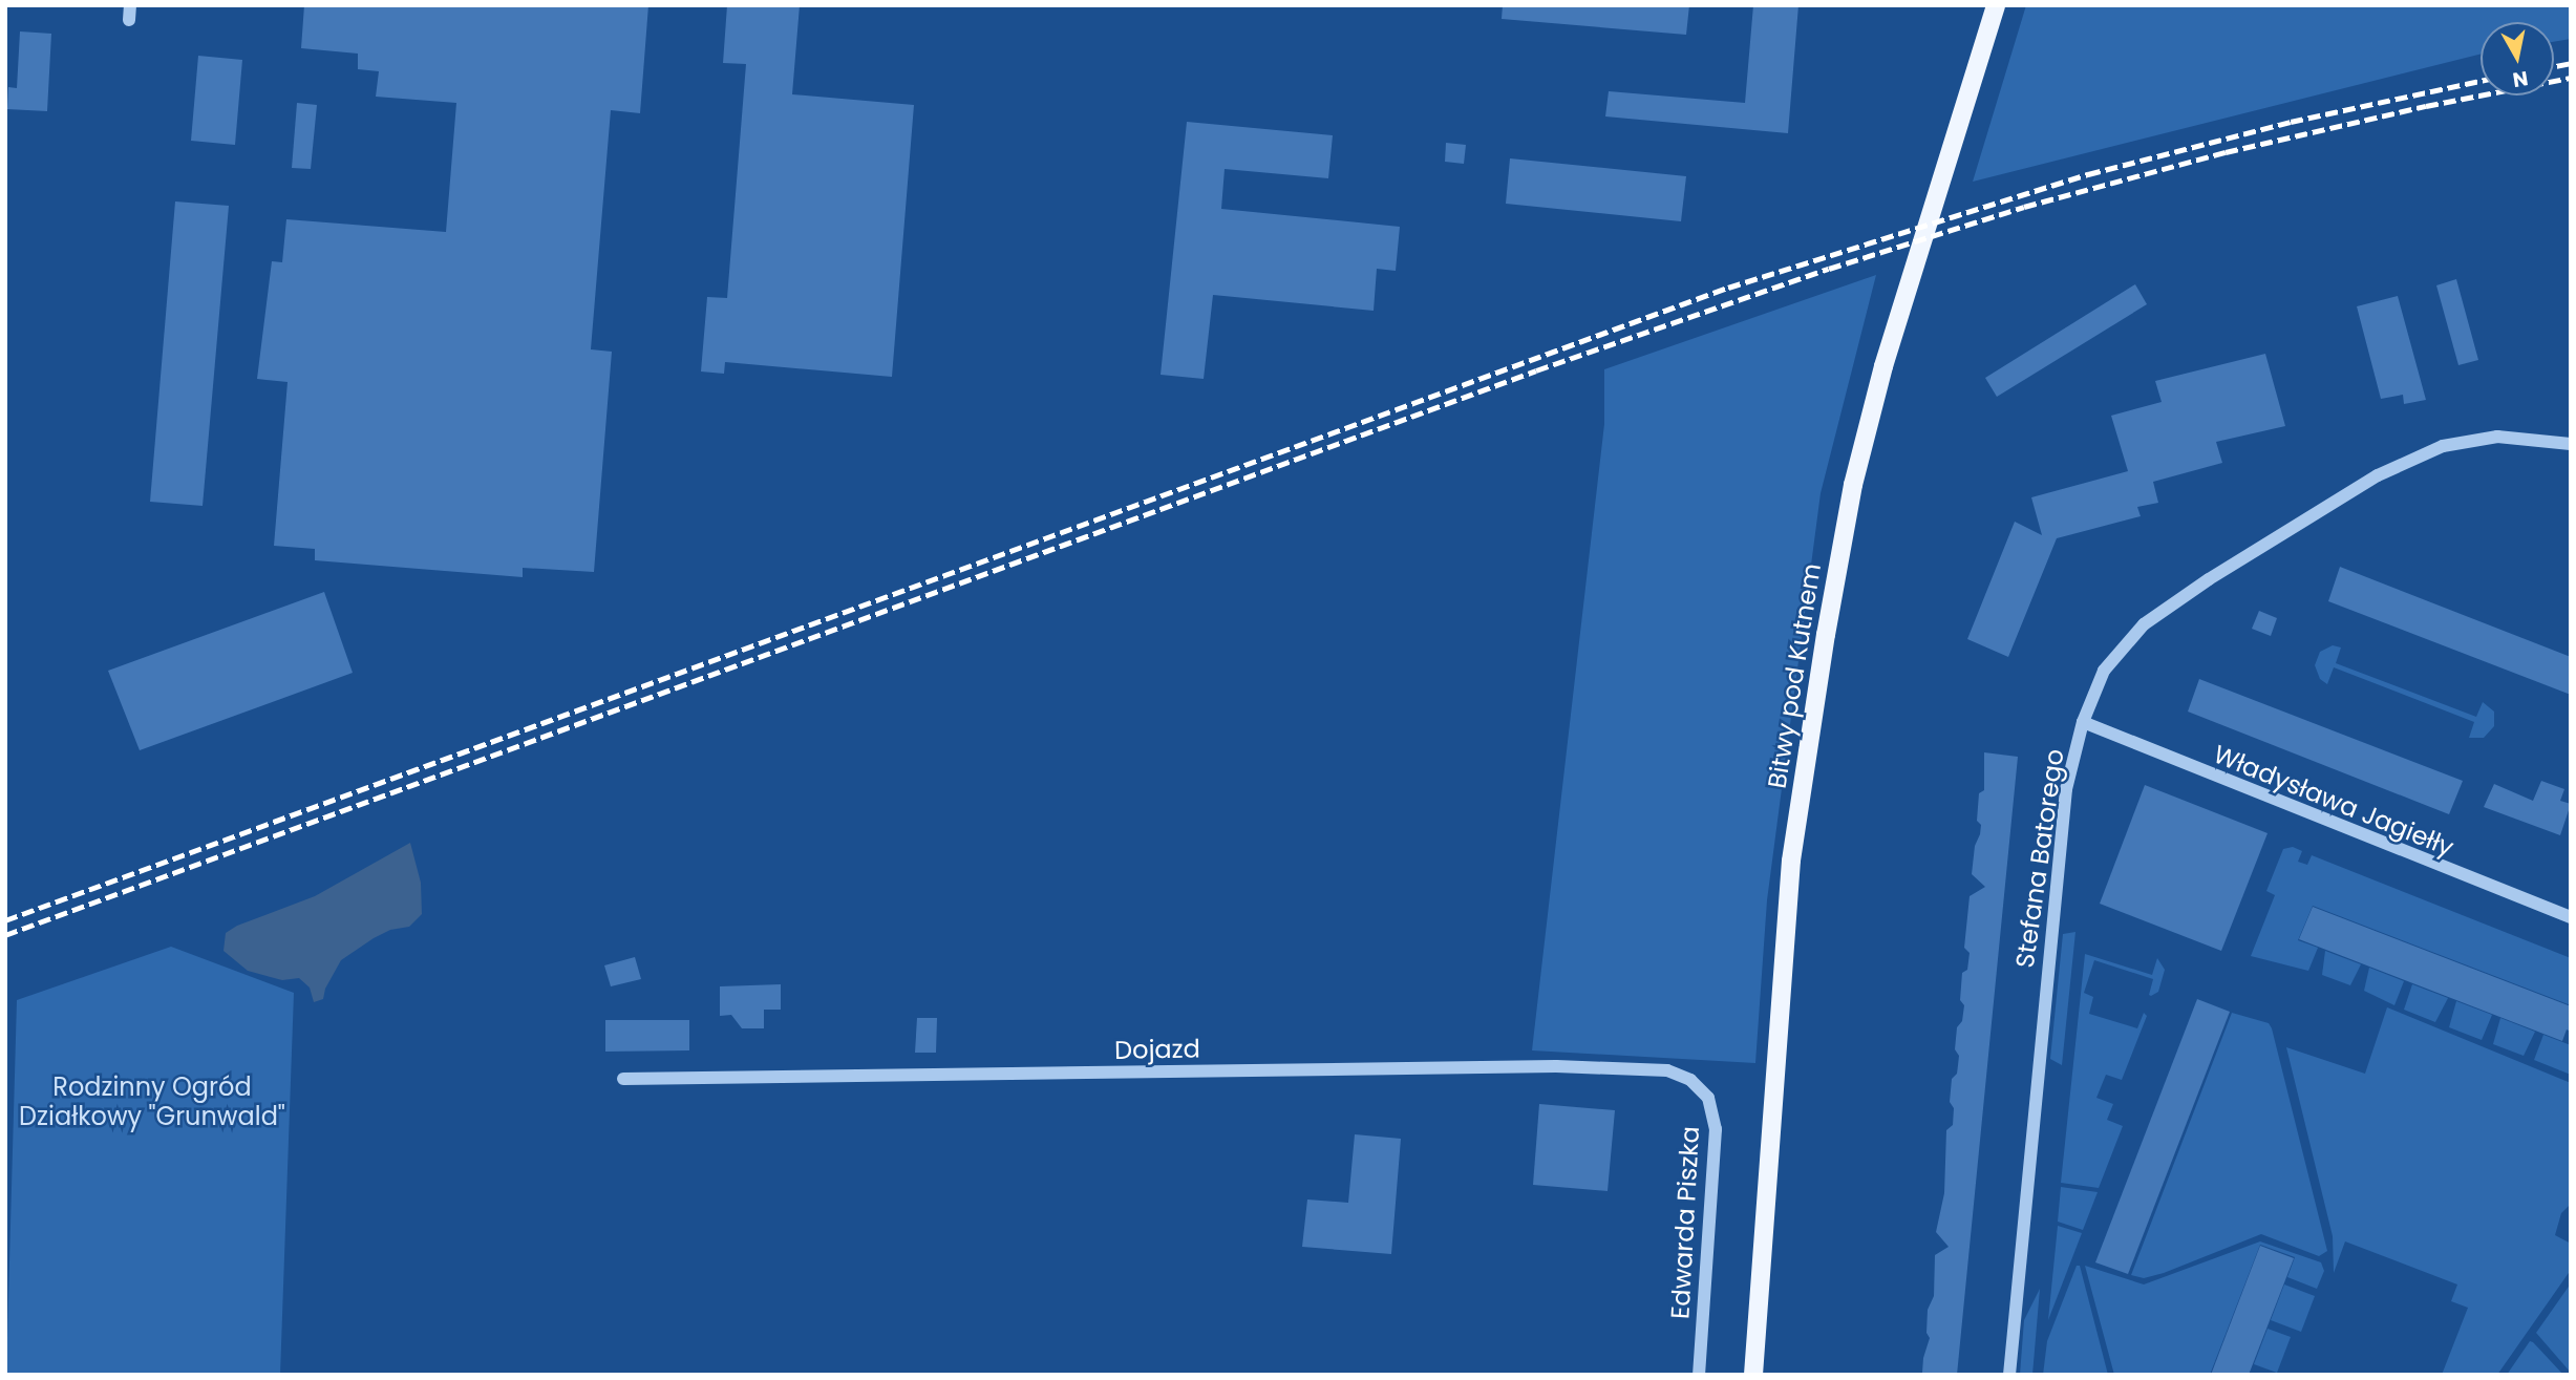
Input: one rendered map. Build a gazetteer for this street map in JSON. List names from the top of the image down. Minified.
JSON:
{"streets":{"main road":["Bitwy pod Kutnem"],"street":["Władysława Jagiełły","Stefana Batorego","Dojazd","Edwarda Piszka"]},"crossings":[["Władysława Jagiełły","Stefana Batorego"],["Dojazd","Edwarda Piszka"]],"parks":["Rodzinny Ogród Działkowy \"Grunwald\""],"north":"bottom"}
